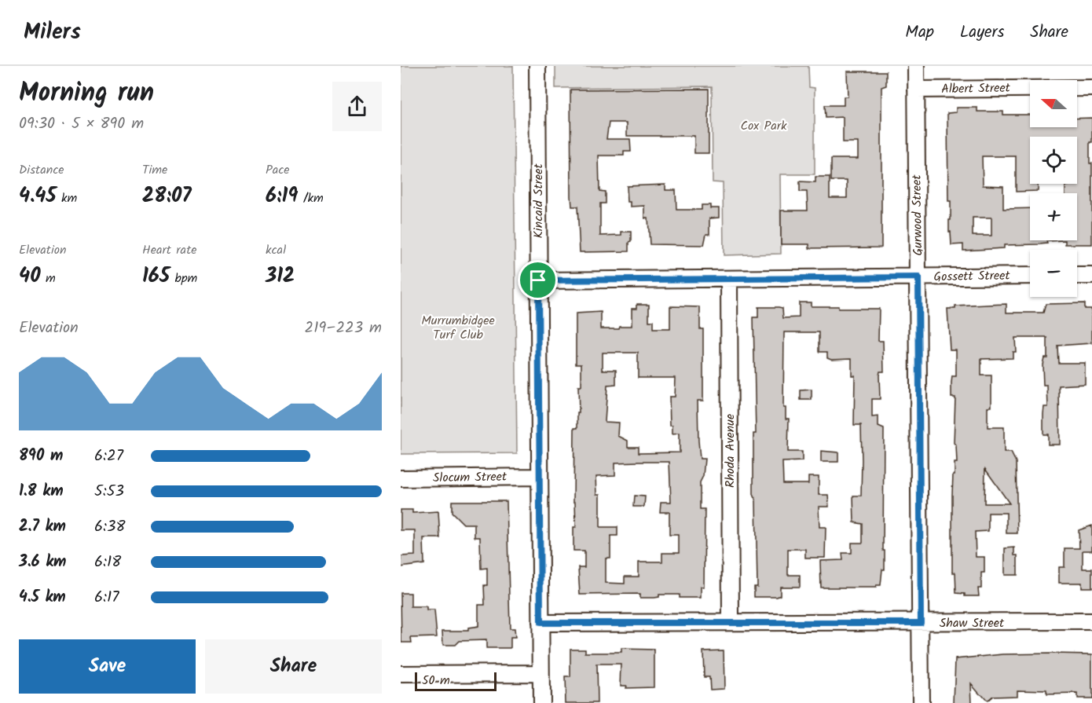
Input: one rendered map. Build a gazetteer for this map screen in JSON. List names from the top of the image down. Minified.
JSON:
{"streets":{"street":["Albert Street","Kincaid Street","Gurwood Street","Gossett Street","Rhoda Avenue","Slocum Street","Shaw Street"]},"crossings":[["Albert Street","Gurwood Street"],["Kincaid Street","Gossett Street"],["Kincaid Street","Slocum Street"],["Kincaid Street","Shaw Street"],["Gurwood Street","Gossett Street"],["Gurwood Street","Shaw Street"],["Gossett Street","Rhoda Avenue"],["Rhoda Avenue","Shaw Street"]],"parks":["Cox Park","Murrumbidgee Turf Club"],"scale_bar":"50 m","north":"left","page":{"header":"Milers","nav":["Map","Layers","Share"],"heading":["Morning run","09:30 · 5 × 890 m"],"map_buttons":["+","−"],"stats":[["Distance","4.45 km"],["Time","28:07"],["Pace","6:19 /km"],["Elevation","40 m"],["Heart rate","165 bpm"],["kcal","312"]],"chart":["Elevation","219–223 m"],"list":[{"name":"890 m","note":"6:27"},{"name":"1.8 km","note":"5:53"},{"name":"2.7 km","note":"6:38"},{"name":"3.6 km","note":"6:18"},{"name":"4.5 km","note":"6:17"}],"buttons":["Save","Share"],"scale":"50 m"}}
